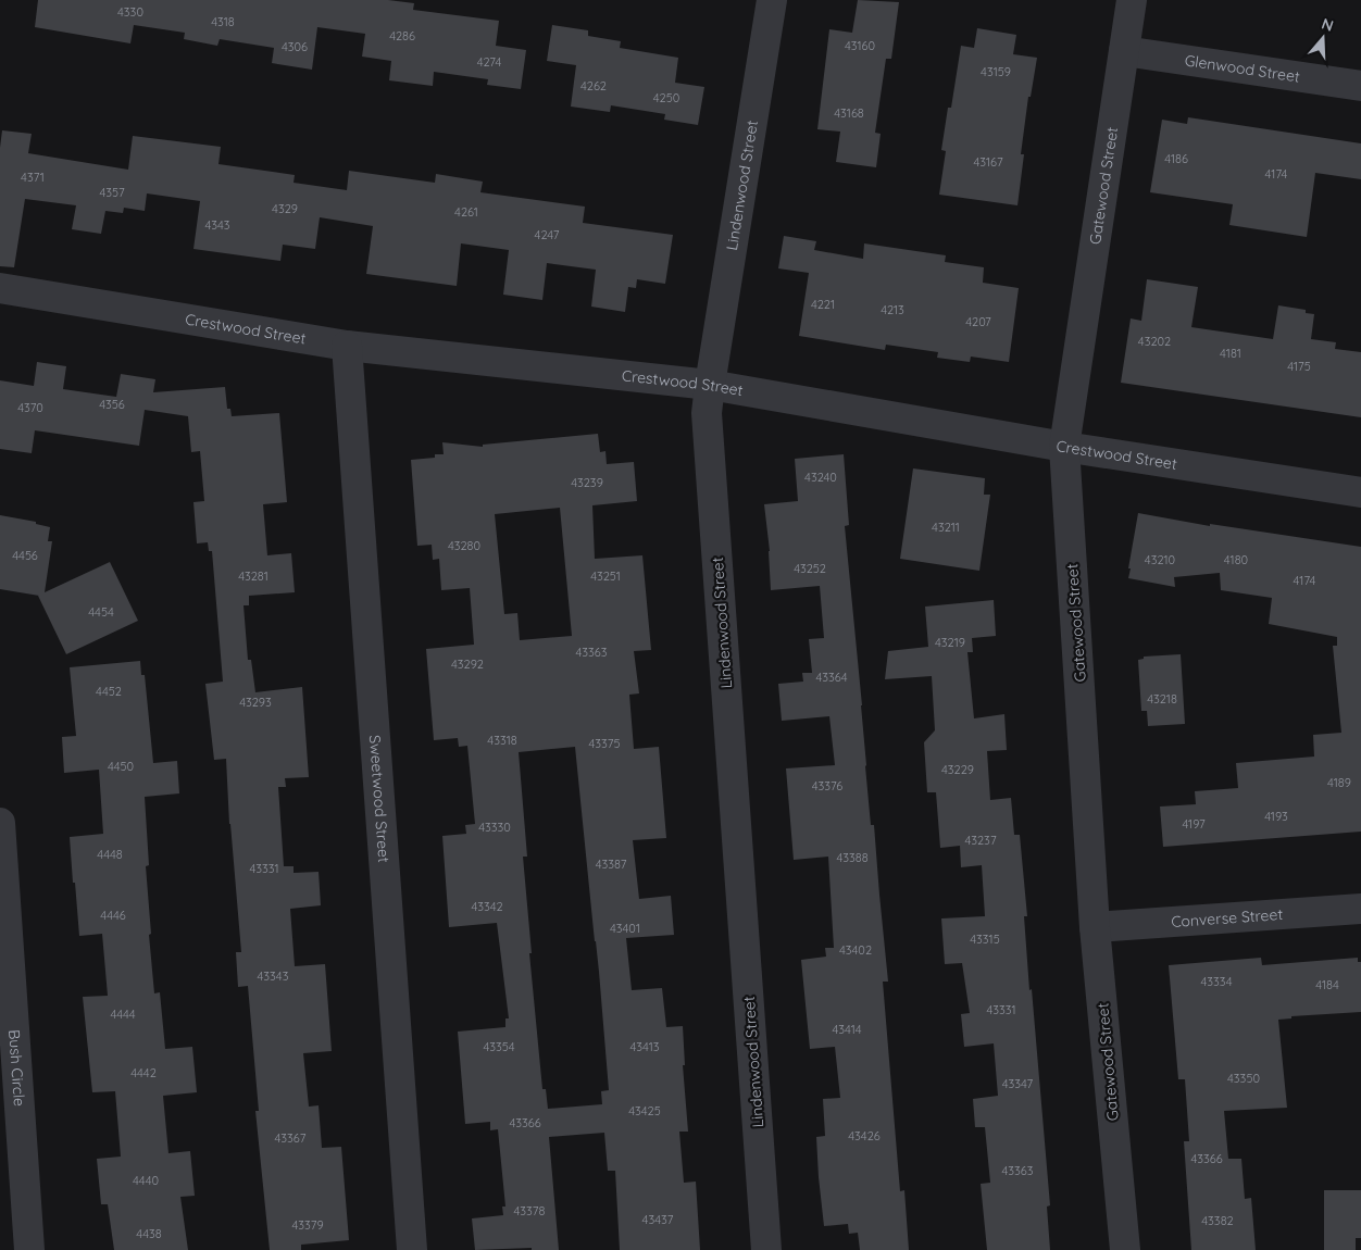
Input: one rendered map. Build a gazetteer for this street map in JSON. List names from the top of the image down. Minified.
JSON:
{"streets":{"street":["Glenwood Street","Lindenwood Street","Gatewood Street","Crestwood Street","Sweetwood Street","Converse Street","Bush Circle"]},"crossings":[["Glenwood Street","Gatewood Street"],["Lindenwood Street","Crestwood Street"],["Gatewood Street","Crestwood Street"],["Gatewood Street","Converse Street"],["Crestwood Street","Sweetwood Street"]],"house_numbers":["4330","4318","4286","43160","4306","4274","43159","4262","4250","43168","4186","43167","4174","4371","4357","4329","4261","4343","4247","4221","4213","4207","43202","4181","4175","4356","4370","43240","43239","43211","43280","4456","43210","4180","43252","43281","43251","4174","4454","43219","43363","43292","43364","4452","43218","43293","43318","43375","4450","43229","4189","43376","4193","4197","43330","43237","4448","43388","43387","43331","43342","4446","43401","43315","43402","43343","43334","4184","43331","4444","43414","43354","43413","4442","43350","43347","43425","43366","43426","43367","43366","43363","4440","43378","43437","43382","43379","4438"],"north":"top"}
